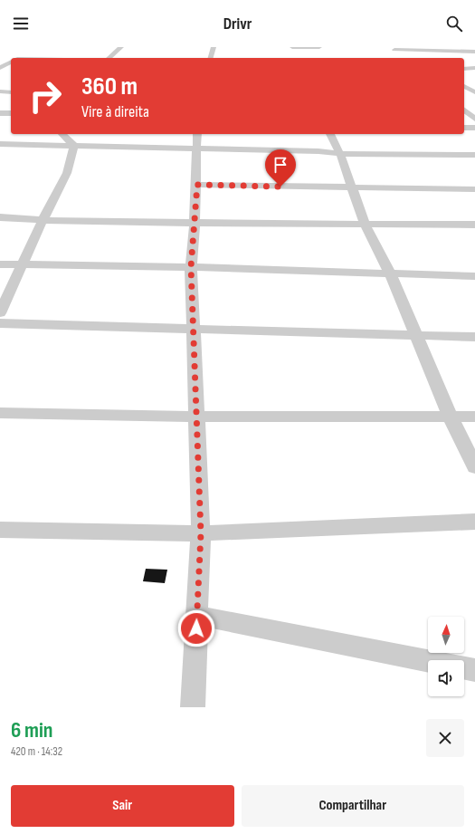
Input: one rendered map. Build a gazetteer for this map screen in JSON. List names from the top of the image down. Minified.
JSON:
{"north":"top","page":{"header":"Drivr","turn":["360 m","Vire à direita"],"heading":["6 min","420 m · 14:32"],"buttons":["Sair","Compartilhar"]}}
